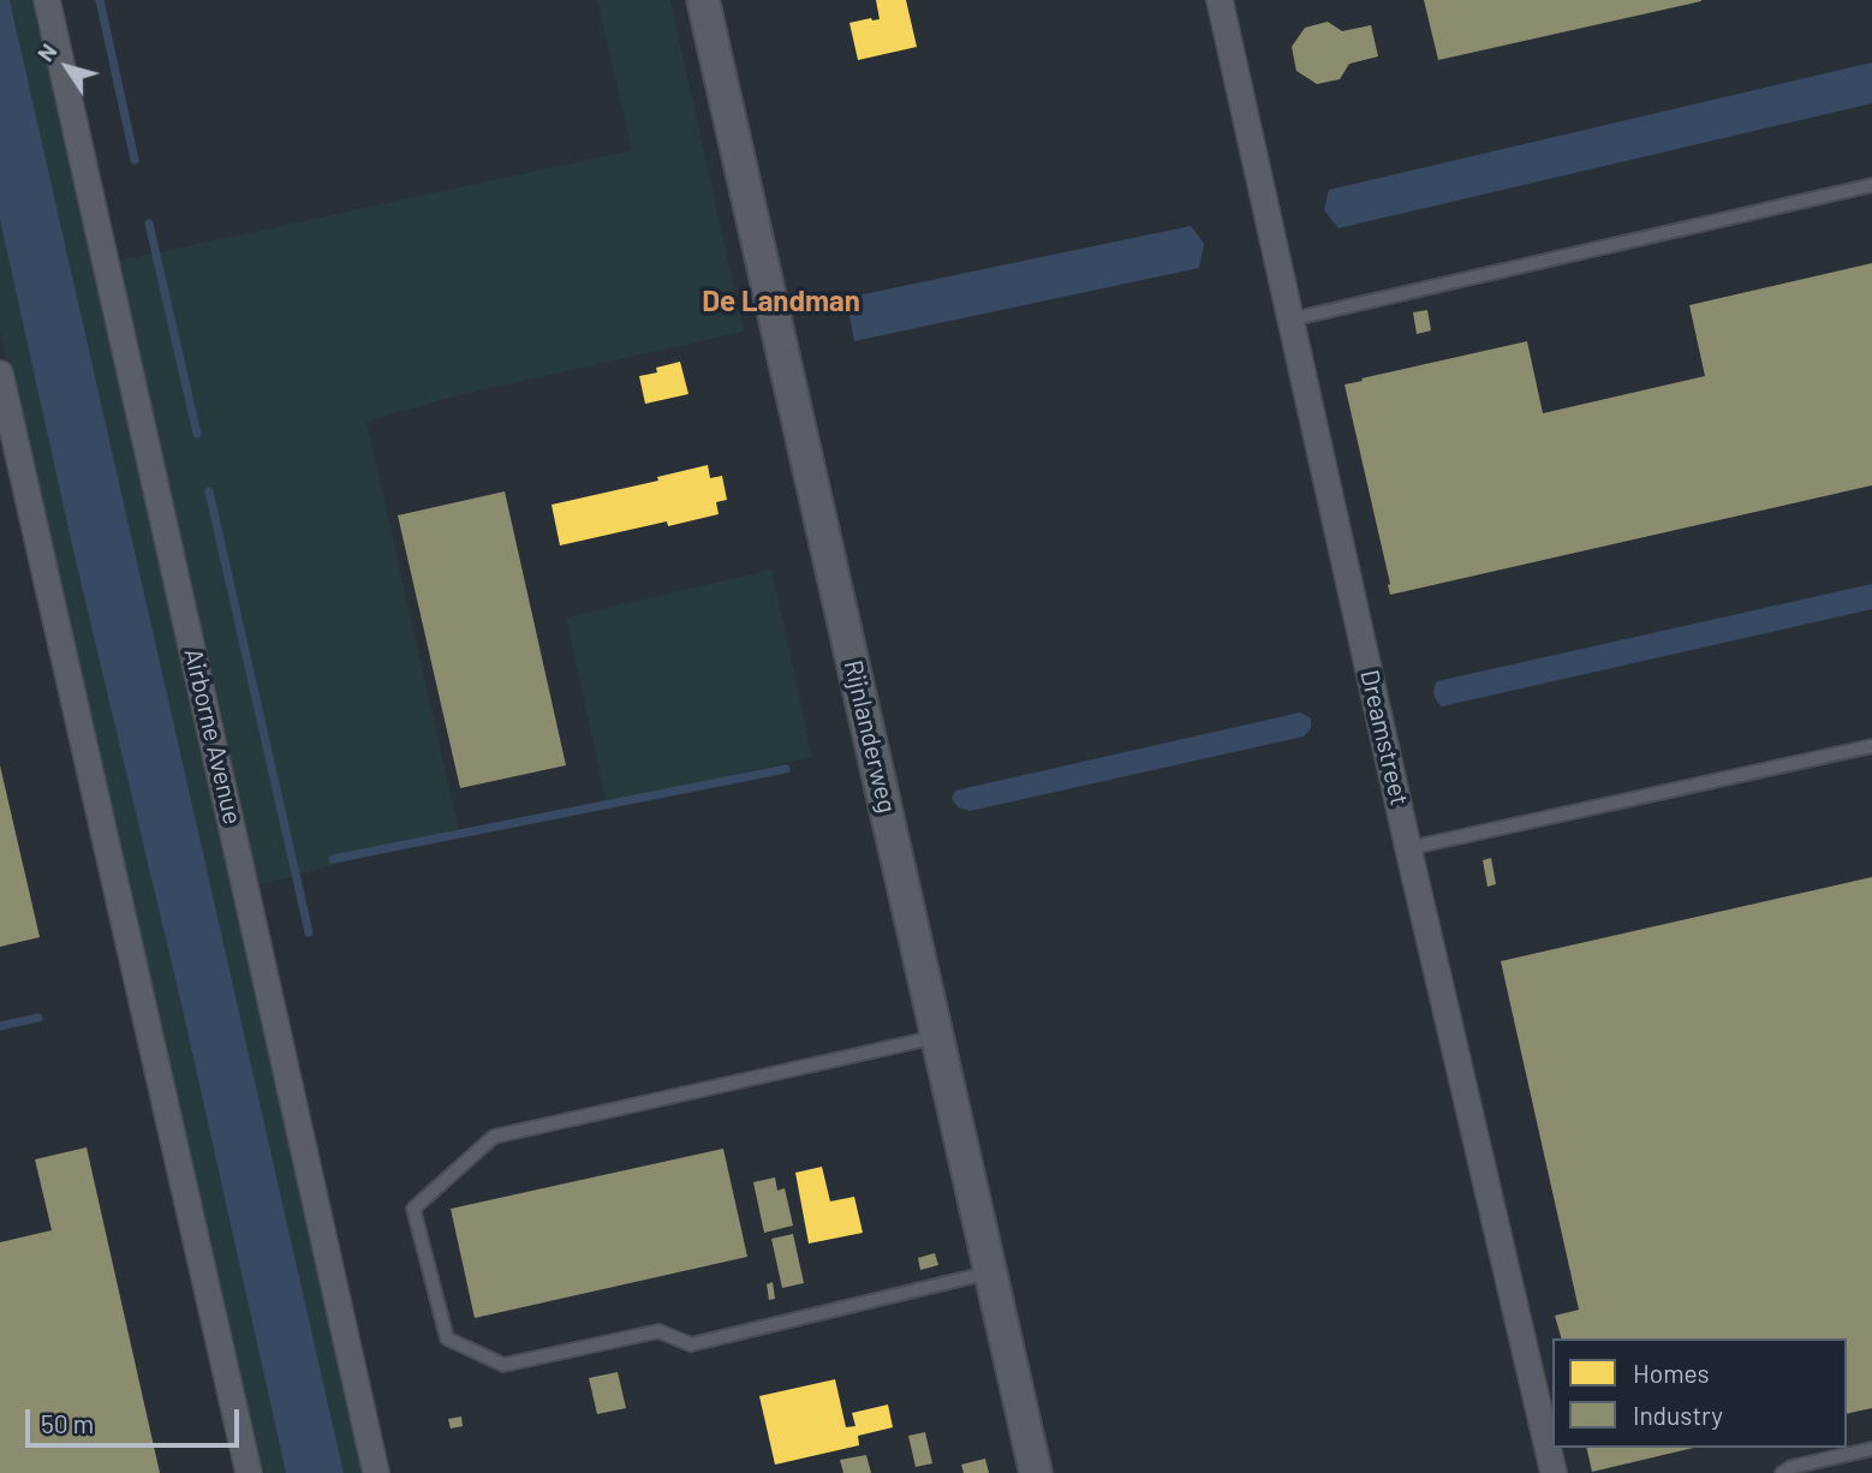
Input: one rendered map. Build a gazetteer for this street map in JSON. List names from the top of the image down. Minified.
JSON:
{"streets":{"street":["Airborne Avenue","Rijnlanderweg","Dreamstreet"]},"districts":["De Landman"],"legend":["Homes","Industry"],"scale_bar":"50 m","north":"top left"}
